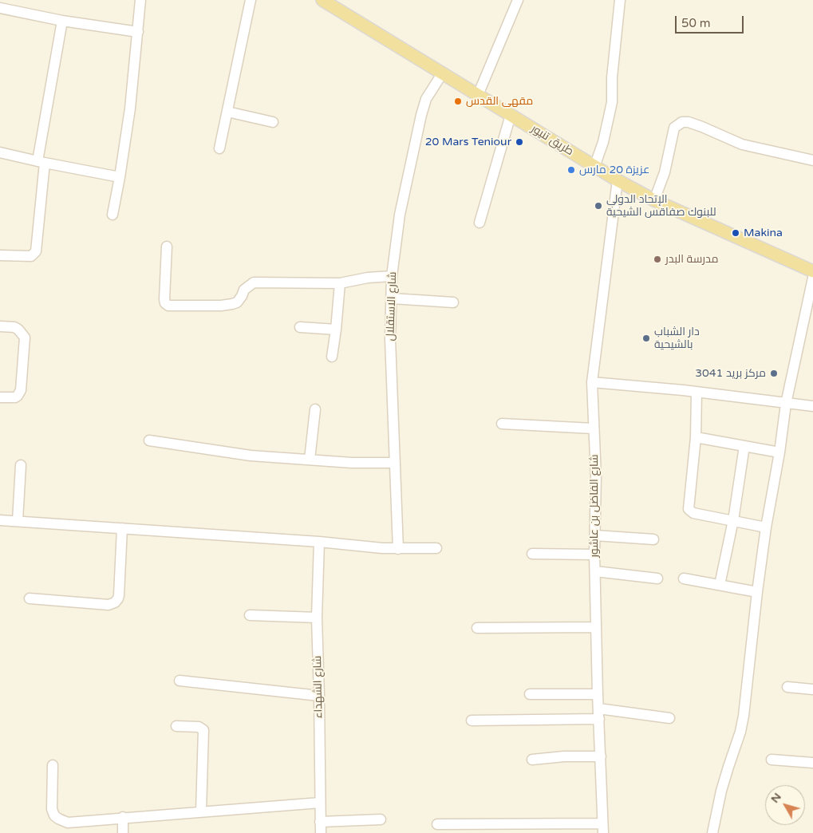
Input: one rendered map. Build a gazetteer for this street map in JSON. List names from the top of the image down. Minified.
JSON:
{"streets":{"main road":["طريق تنيور"],"street":["شارع الاستقلال","شارع الفاضل بن عاشور","شارع الشهداء"]},"crossings":[["طريق تنيور","شارع الاستقلال"],["طريق تنيور","شارع الفاضل بن عاشور"]],"places":["مقهى القدس","20 Mars Teniour","عزيزة 20 مارس","الإتحاد الدولي للبنوك صفاقس الشيحية","Makina","مدرسة البدر","دار الشباب بالشيحية","مركز بريد 3041"],"scale_bar":"50 m","north":"top left"}
